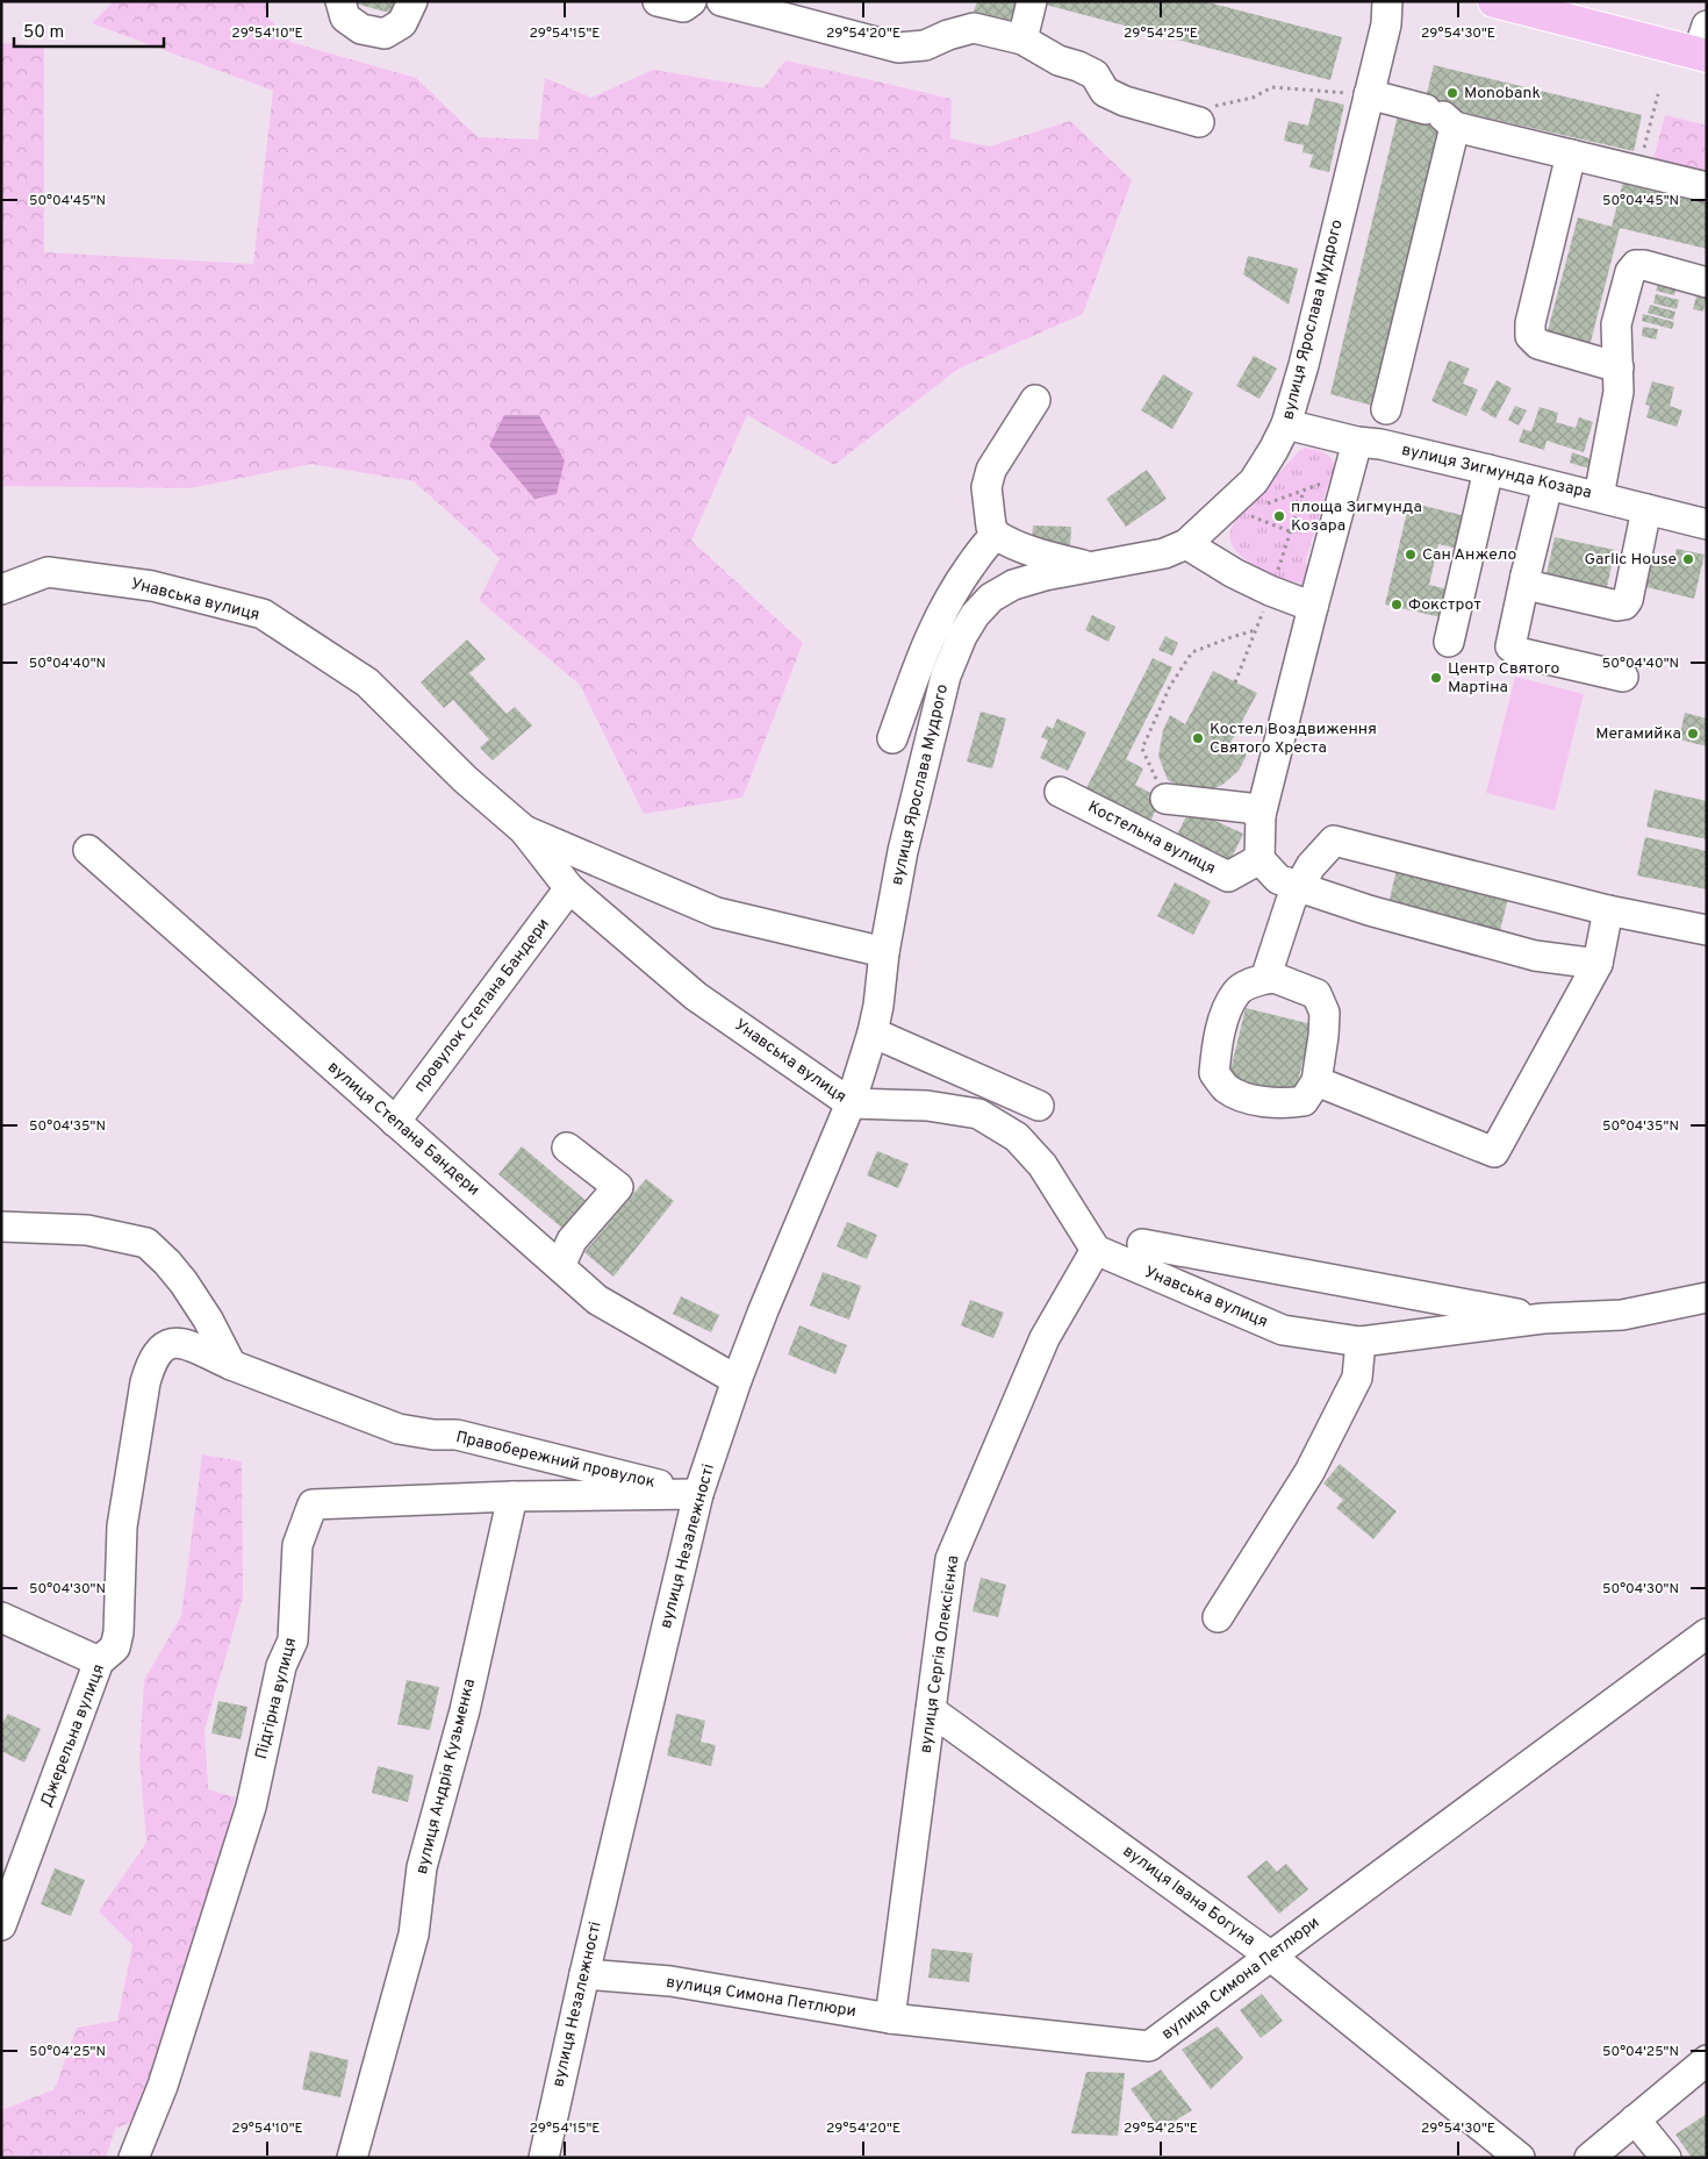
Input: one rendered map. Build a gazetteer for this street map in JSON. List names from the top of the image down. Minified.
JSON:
{"streets":{"street":["вулиця Ярослава Мудрого","вулиця Зигмунда Козара","Унавська вулиця","Костельна вулиця","провулок Степана Бандери","вулиця Степана Бандери","Правобережний провулок","вулиця Незалежності","вулиця Сергія Олексієнка","Підгірна вулиця","Джерельна вулиця","вулиця Андрія Кузьменка","вулиця Івана Богуна","вулиця Симона Петлюри"]},"crossings":[["вулиця Ярослава Мудрого","вулиця Зигмунда Козара"],["вулиця Ярослава Мудрого","Унавська вулиця"],["вулиця Ярослава Мудрого","вулиця Незалежності"],["Унавська вулиця","провулок Степана Бандери"],["Унавська вулиця","вулиця Незалежності"],["Унавська вулиця","вулиця Сергія Олексієнка"],["провулок Степана Бандери","вулиця Степана Бандери"],["вулиця Степана Бандери","вулиця Незалежності"],["Правобережний провулок","вулиця Незалежності"],["Правобережний провулок","Підгірна вулиця"],["Правобережний провулок","Джерельна вулиця"],["вулиця Незалежності","Підгірна вулиця"],["вулиця Незалежності","вулиця Симона Петлюри"],["вулиця Сергія Олексієнка","вулиця Івана Богуна"],["вулиця Сергія Олексієнка","вулиця Симона Петлюри"],["Підгірна вулиця","вулиця Андрія Кузьменка"],["вулиця Івана Богуна","вулиця Симона Петлюри"]],"places":["Monobank","площа Зигмунда Козара","Сан Анжело","Garlic House","Фокстрот","Центр Святого Мартіна","Мегамийка","Костел Воздвиження Святого Хреста"],"scale_bar":"50 m","coordinates":["29°54'10\"E","29°54'15\"E","29°54'20\"E","29°54'25\"E","29°54'30\"E","50°04'45\"N","50°04'40\"N","50°04'35\"N","50°04'30\"N","50°04'25\"N"]}
